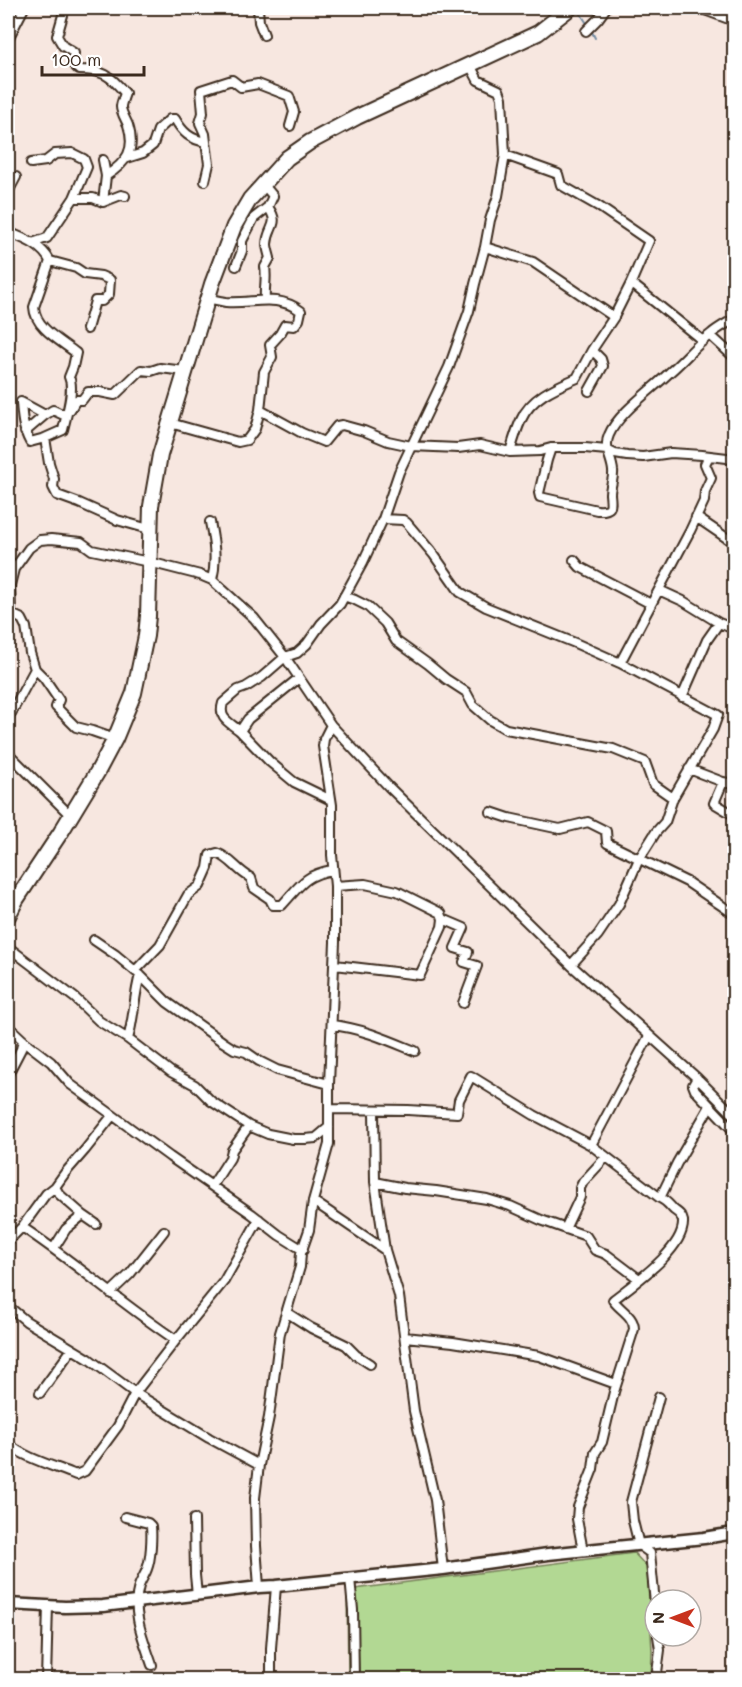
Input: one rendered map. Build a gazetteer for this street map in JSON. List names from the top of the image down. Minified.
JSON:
{"scale_bar":"100 m","north":"left"}
